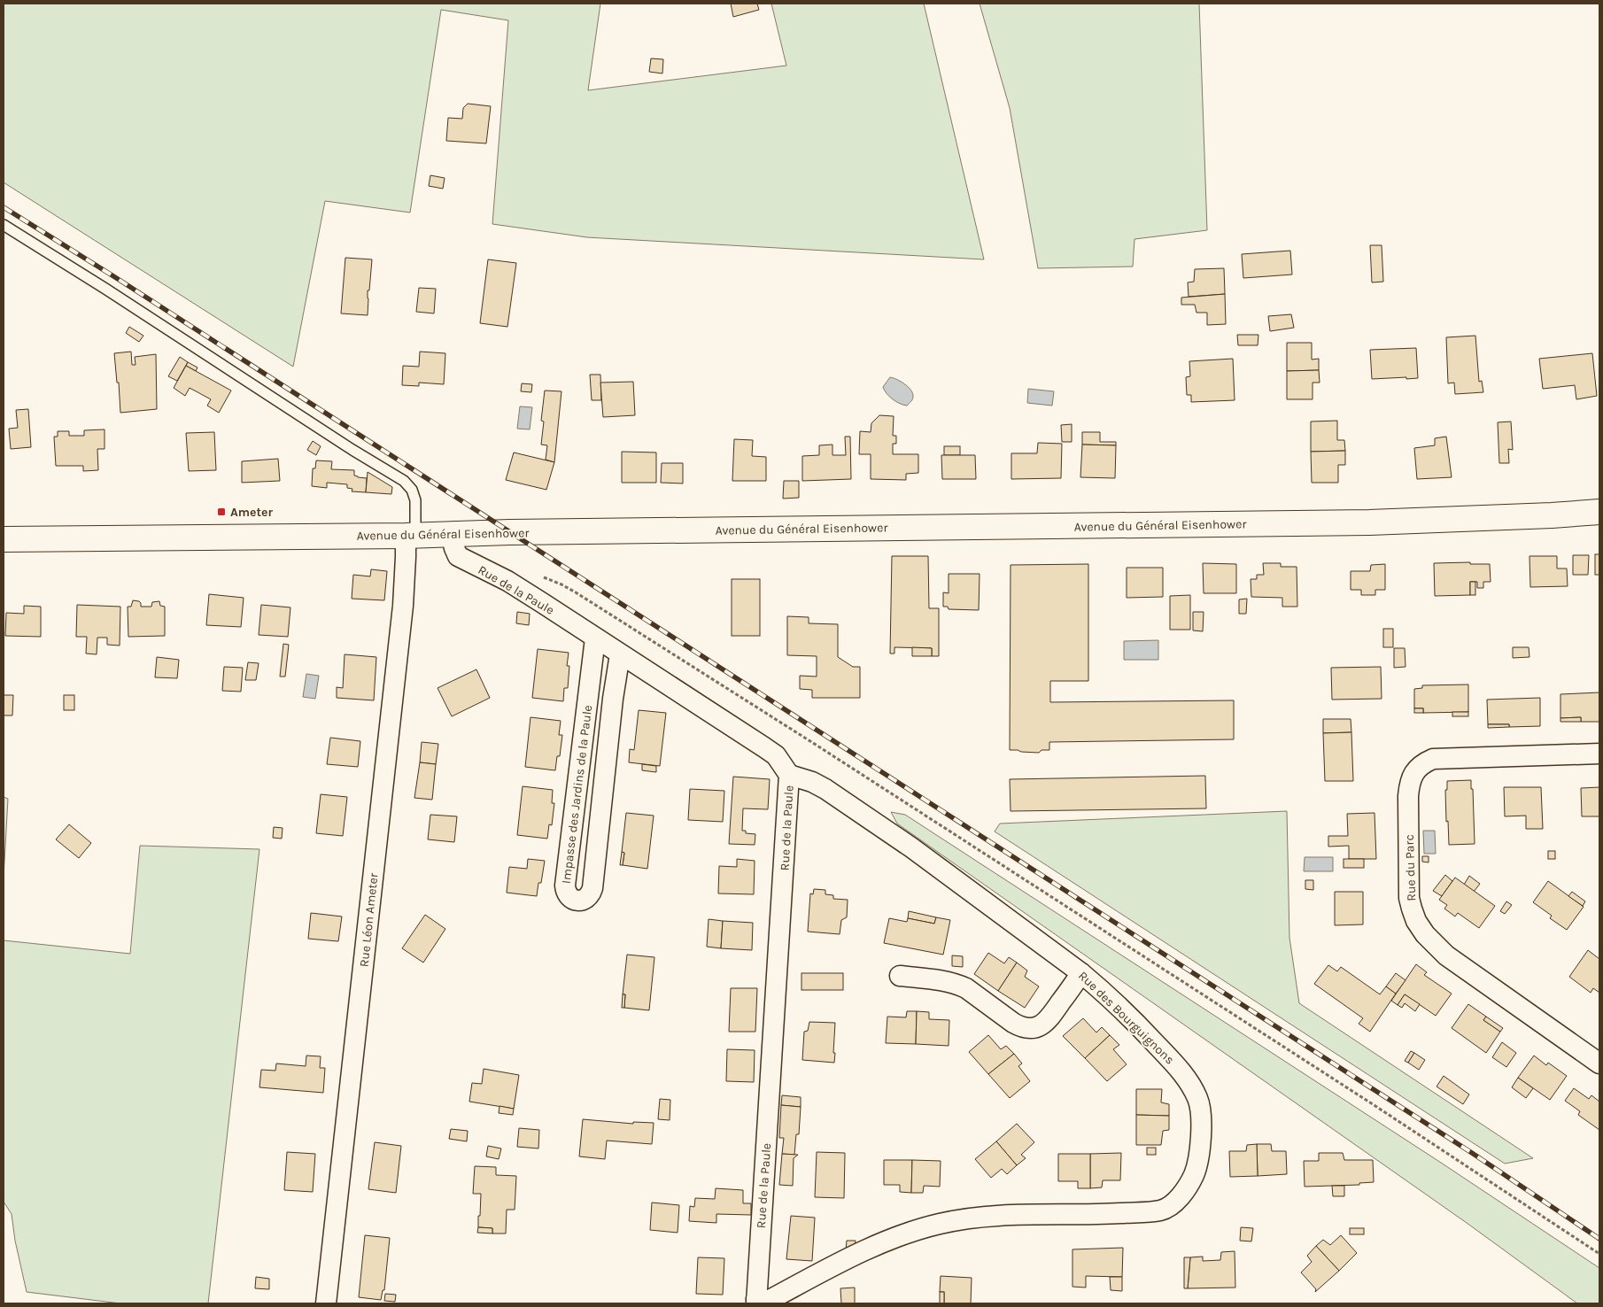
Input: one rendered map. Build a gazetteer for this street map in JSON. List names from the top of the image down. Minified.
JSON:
{"streets":{"main road":["Avenue du Général Eisenhower"],"street":["Rue de la Paule","Impasse des Jardins de la Paule","Rue du Parc","Rue Léon Ameter","Rue des Bourguignons"]},"crossings":[["Avenue du Général Eisenhower","Rue de la Paule"],["Avenue du Général Eisenhower","Rue Léon Ameter"],["Rue de la Paule","Impasse des Jardins de la Paule"],["Rue de la Paule","Rue des Bourguignons"]],"places":{"transit":["Ameter"]}}
